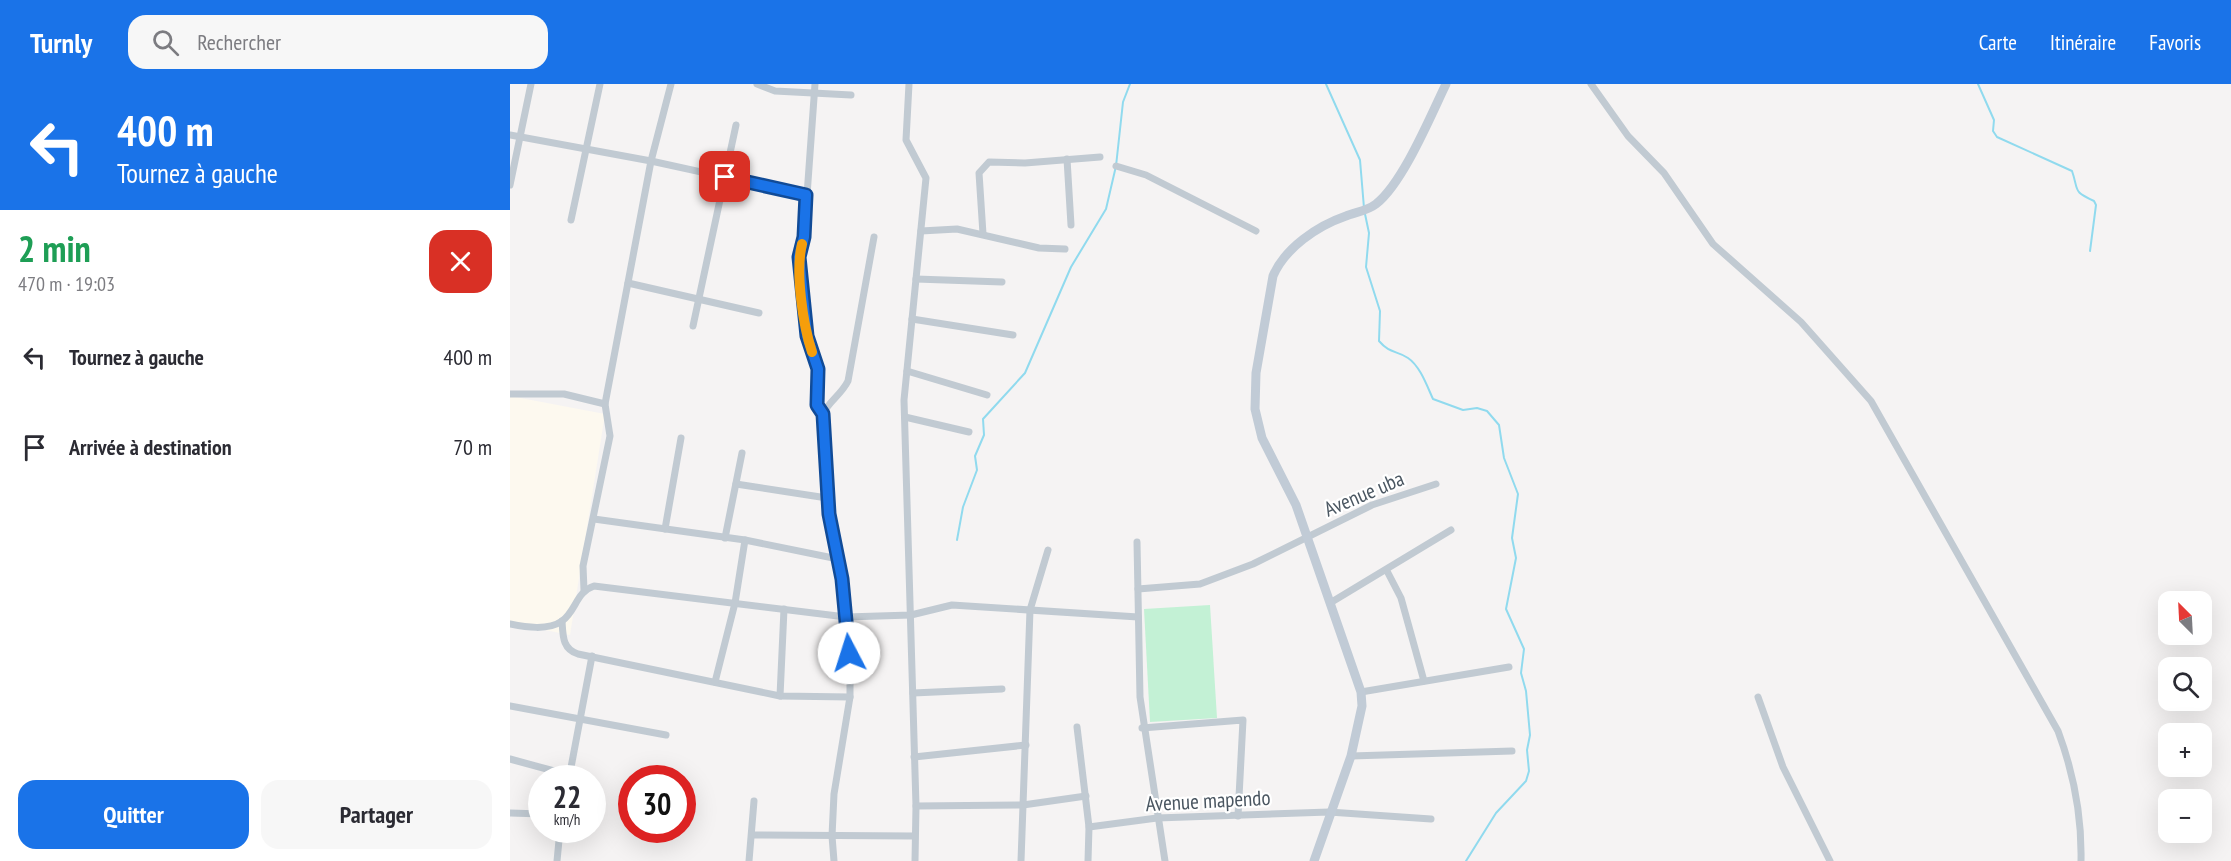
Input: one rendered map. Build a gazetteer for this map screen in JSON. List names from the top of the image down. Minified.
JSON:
{"streets":{"street":["Avenue uba","Avenue mapendo"]},"north":"top left","page":{"header":"Turnly","search":"Rechercher","nav":["Carte","Itinéraire","Favoris"],"turn":["400 m","Tournez à gauche"],"heading":["2 min","470 m · 19:03"],"list":[{"name":"Tournez à gauche","value":"400 m"},{"name":"Arrivée à destination","value":"70 m"}],"map_buttons":["+","−"],"speed":"22 km/h","limit":"30","buttons":["Quitter","Partager"]}}
